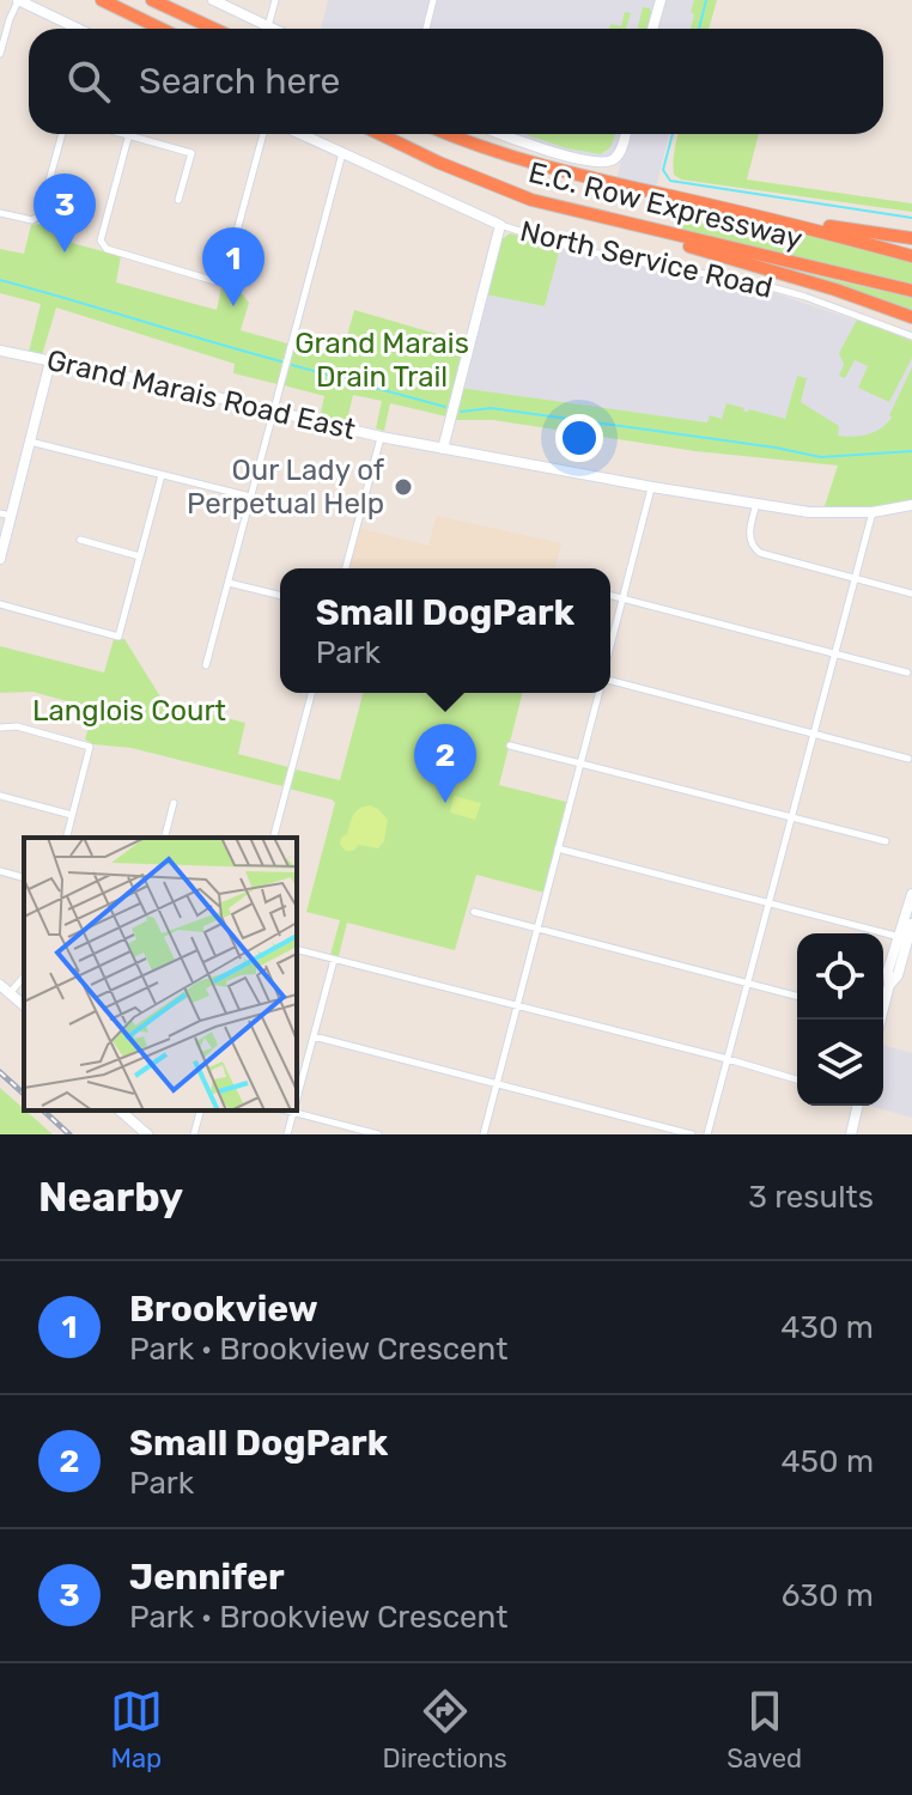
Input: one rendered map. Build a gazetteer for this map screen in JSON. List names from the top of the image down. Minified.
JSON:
{"streets":{"highway":["E.C. Row Expressway"],"street":["North Service Road","Grand Marais Road East"]},"parks":["Grand Marais Drain Trail","Langlois Court"],"places":["Our Lady of Perpetual Help"],"page":{"search":"Search here","pins":["3","1","2"],"popup":["Small DogPark","Park"],"heading":["Nearby","3 results"],"list":[{"mark":"1","name":"Brookview","note":"Park · Brookview Crescent","value":"430 m"},{"mark":"2","name":"Small DogPark","note":"Park","value":"450 m"},{"mark":"3","name":"Jennifer","note":"Park · Brookview Crescent","value":"630 m"}],"nav":["Map","Directions","Saved"]}}
